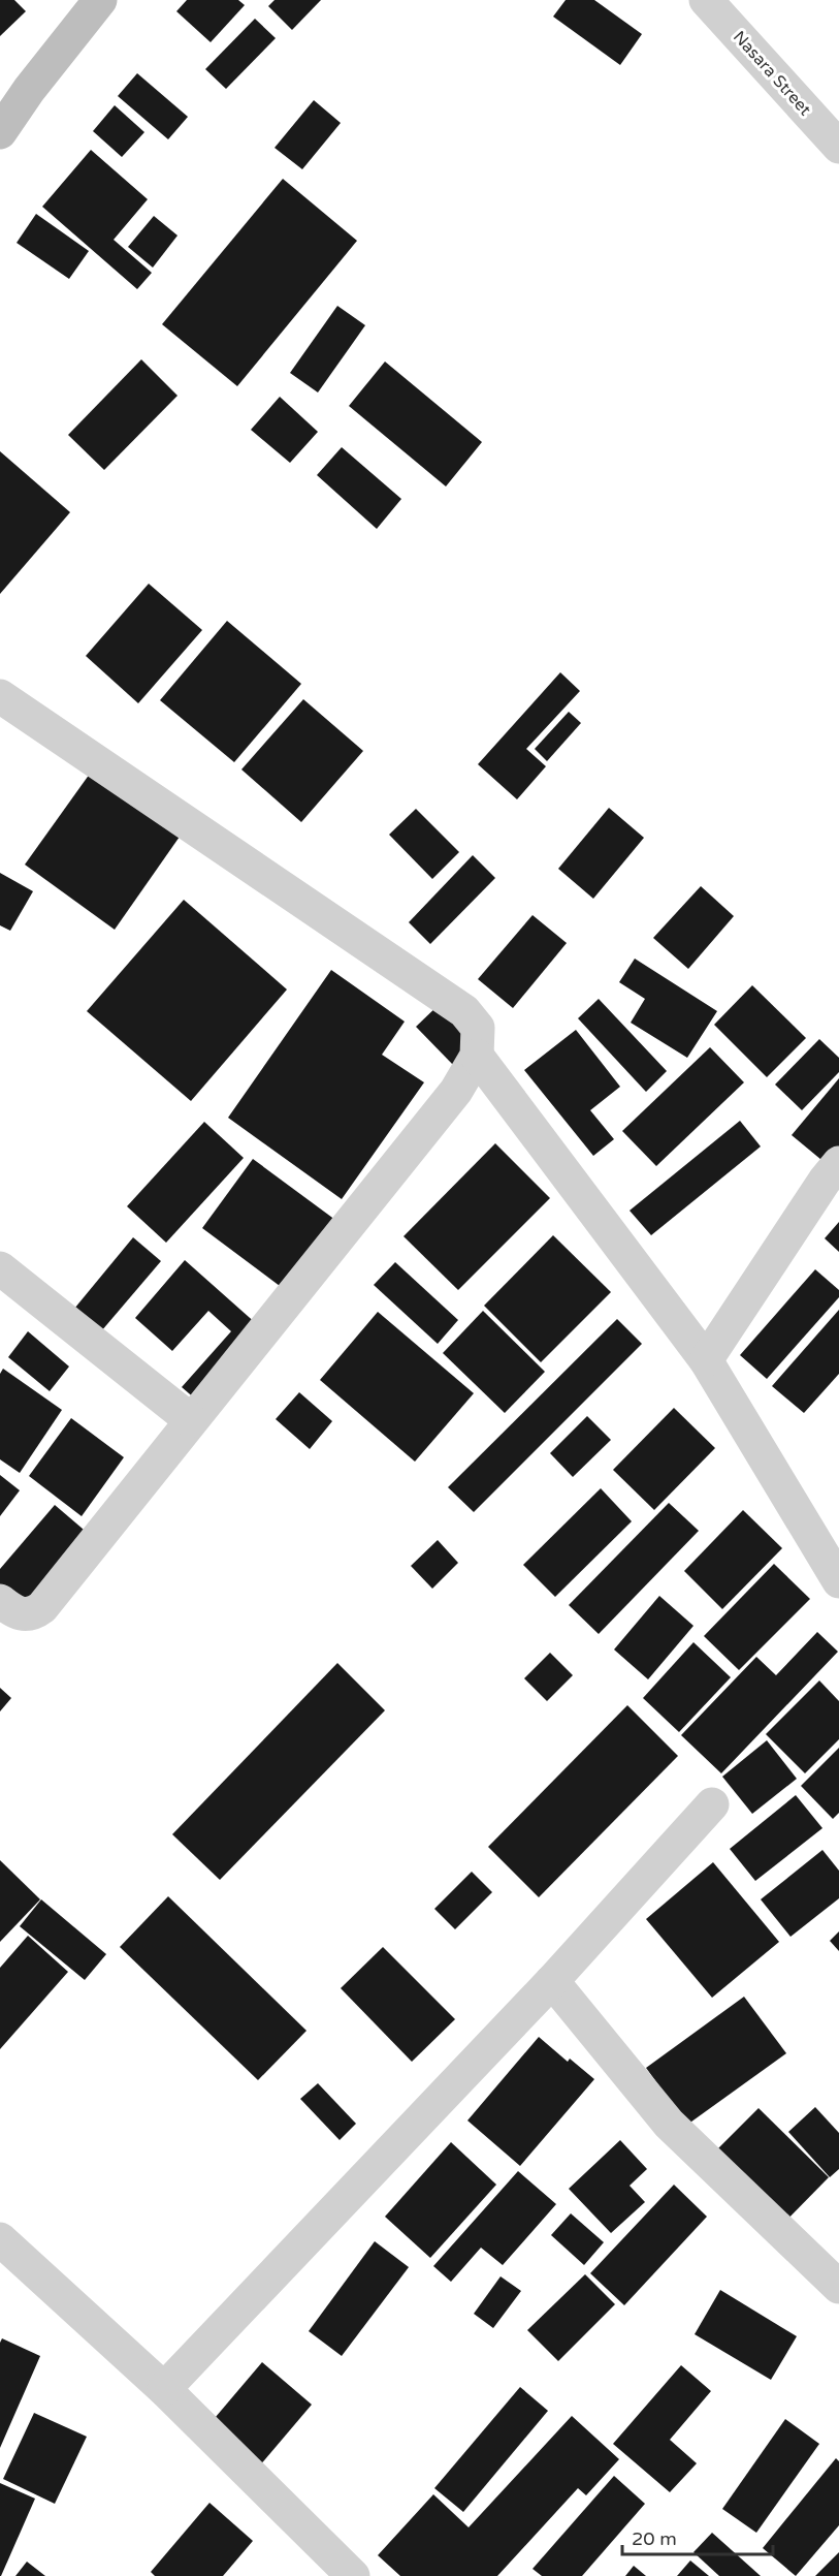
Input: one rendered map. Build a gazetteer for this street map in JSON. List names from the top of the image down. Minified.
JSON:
{"streets":{"street":["Nasara Street"]},"scale_bar":"20 m"}
